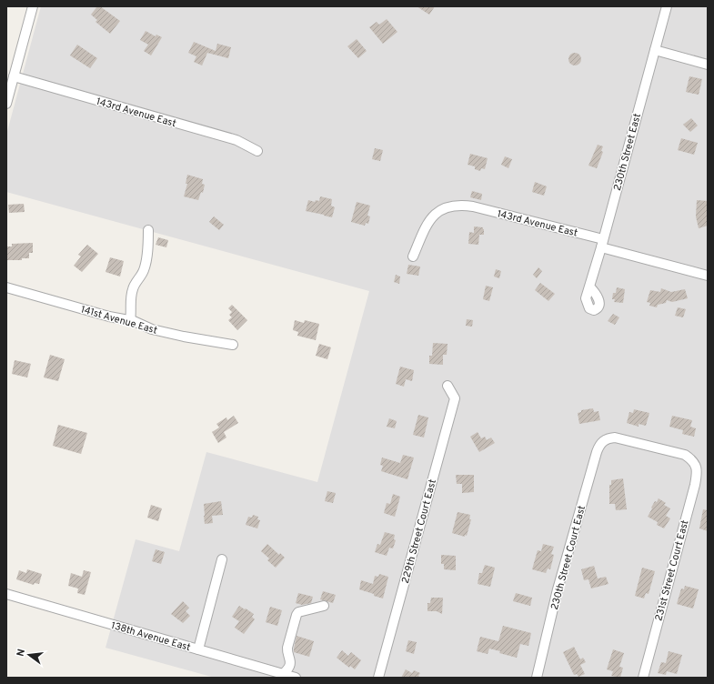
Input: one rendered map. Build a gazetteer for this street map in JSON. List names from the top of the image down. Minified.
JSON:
{"streets":{"street":["143rd Avenue East","230th Street East","141st Avenue East","229th Street Court East","230th Street Court East","231st Street Court East","138th Avenue East"]},"crossings":[["143rd Avenue East","230th Street East"],["230th Street Court East","231st Street Court East"]],"north":"left"}
